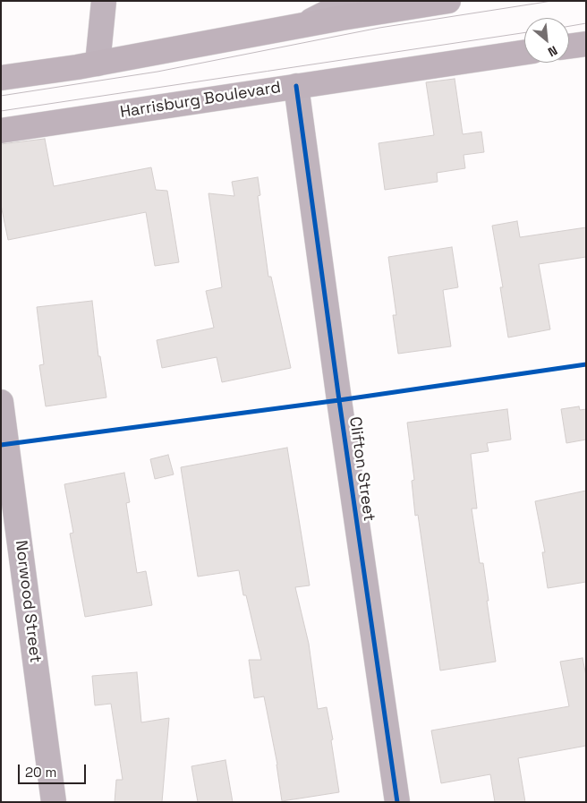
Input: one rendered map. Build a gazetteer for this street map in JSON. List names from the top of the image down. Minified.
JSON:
{"streets":{"main road":["Harrisburg Boulevard"],"street":["Clifton Street","Norwood Street"]},"crossings":[["Harrisburg Boulevard","Clifton Street"]],"scale_bar":"20 m","north":"bottom right"}
